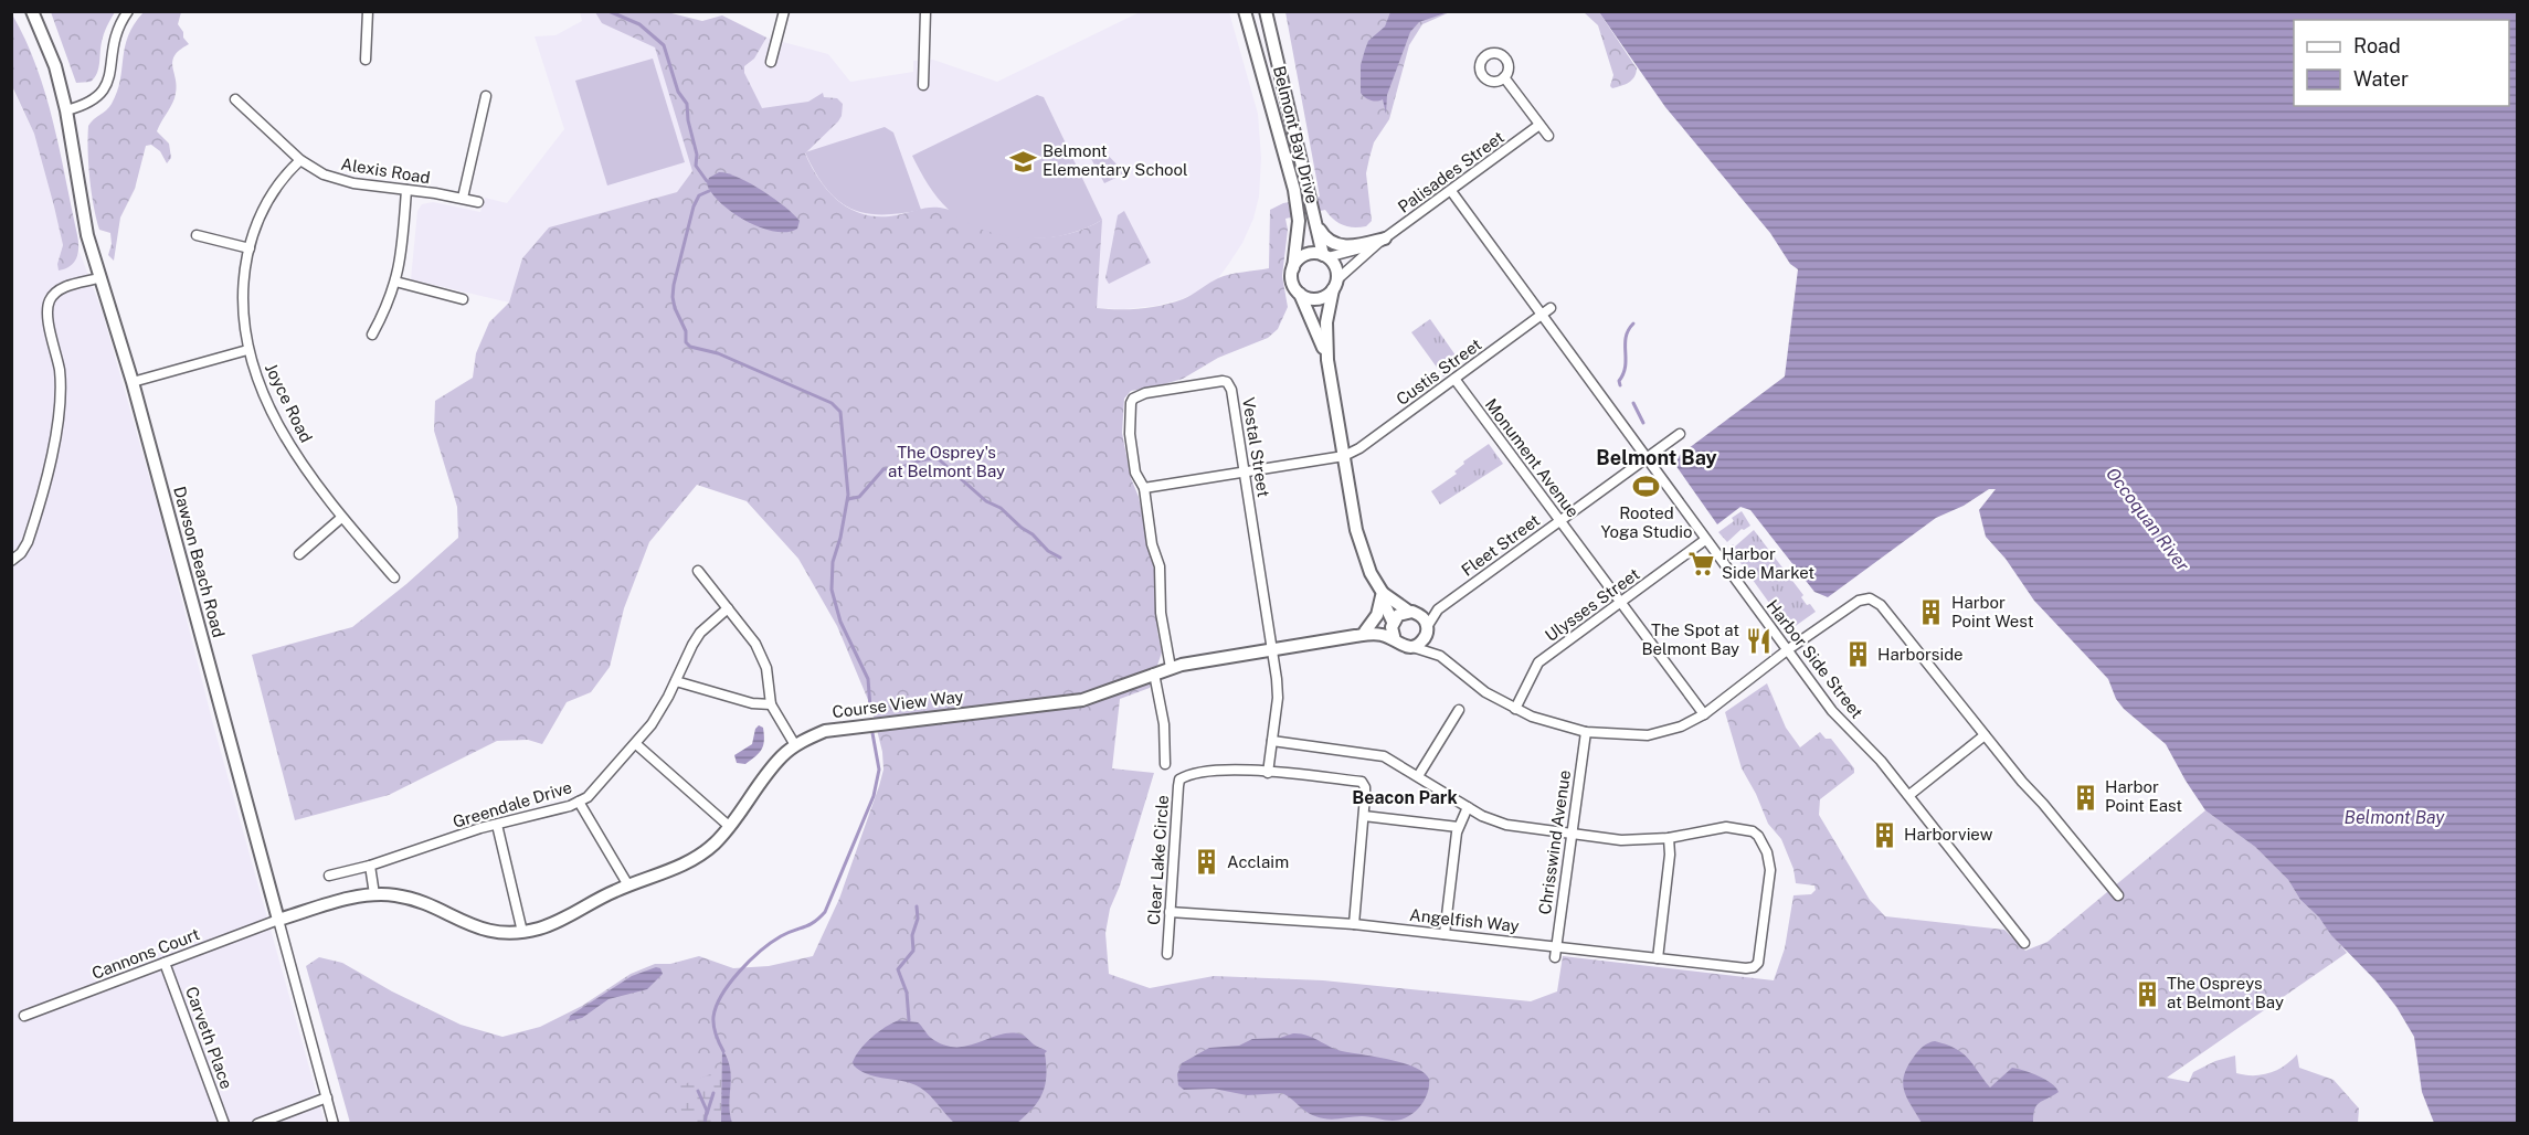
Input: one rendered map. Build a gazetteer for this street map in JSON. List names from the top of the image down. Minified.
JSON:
{"streets":{"street":["Belmont Bay Drive","Alexis Road","Palisades Street","Custis Street","Joyce Road","Vestal Street","Monument Avenue","Fleet Street","Dawson Beach Road","Ulysses Street","Harbor Side Street","Course View Way","Greendale Drive","Chrisswind Avenue","Clear Lake Circle","Angelfish Way","Cannons Court","Carveth Place"]},"crossings":[["Belmont Bay Drive","Palisades Street"],["Belmont Bay Drive","Custis Street"],["Belmont Bay Drive","Monument Avenue"],["Belmont Bay Drive","Fleet Street"],["Belmont Bay Drive","Ulysses Street"],["Belmont Bay Drive","Harbor Side Street"],["Belmont Bay Drive","Course View Way"],["Belmont Bay Drive","Chrisswind Avenue"],["Alexis Road","Joyce Road"],["Palisades Street","Harbor Side Street"],["Custis Street","Monument Avenue"],["Custis Street","Harbor Side Street"],["Vestal Street","Course View Way"],["Monument Avenue","Fleet Street"],["Monument Avenue","Ulysses Street"],["Fleet Street","Harbor Side Street"],["Fleet Street","Course View Way"],["Dawson Beach Road","Course View Way"],["Dawson Beach Road","Cannons Court"],["Ulysses Street","Harbor Side Street"],["Course View Way","Cannons Court"],["Chrisswind Avenue","Angelfish Way"],["Clear Lake Circle","Angelfish Way"],["Cannons Court","Carveth Place"]],"districts":["Belmont Bay","Beacon Park"],"water":["Occoquan River","Belmont Bay"],"parks":["The Osprey's at Belmont Bay"],"places":{"school or university":["Belmont Elementary School"],"sports":["Rooted Yoga Studio"],"supermarket":["Harbor Side Market"],"building":["Harbor Point West","Harborside","Harbor Point East","Harborview","Acclaim","The Ospreys at Belmont Bay"],"restaurant":["The Spot at Belmont Bay"]},"legend":["Road","Water"]}
